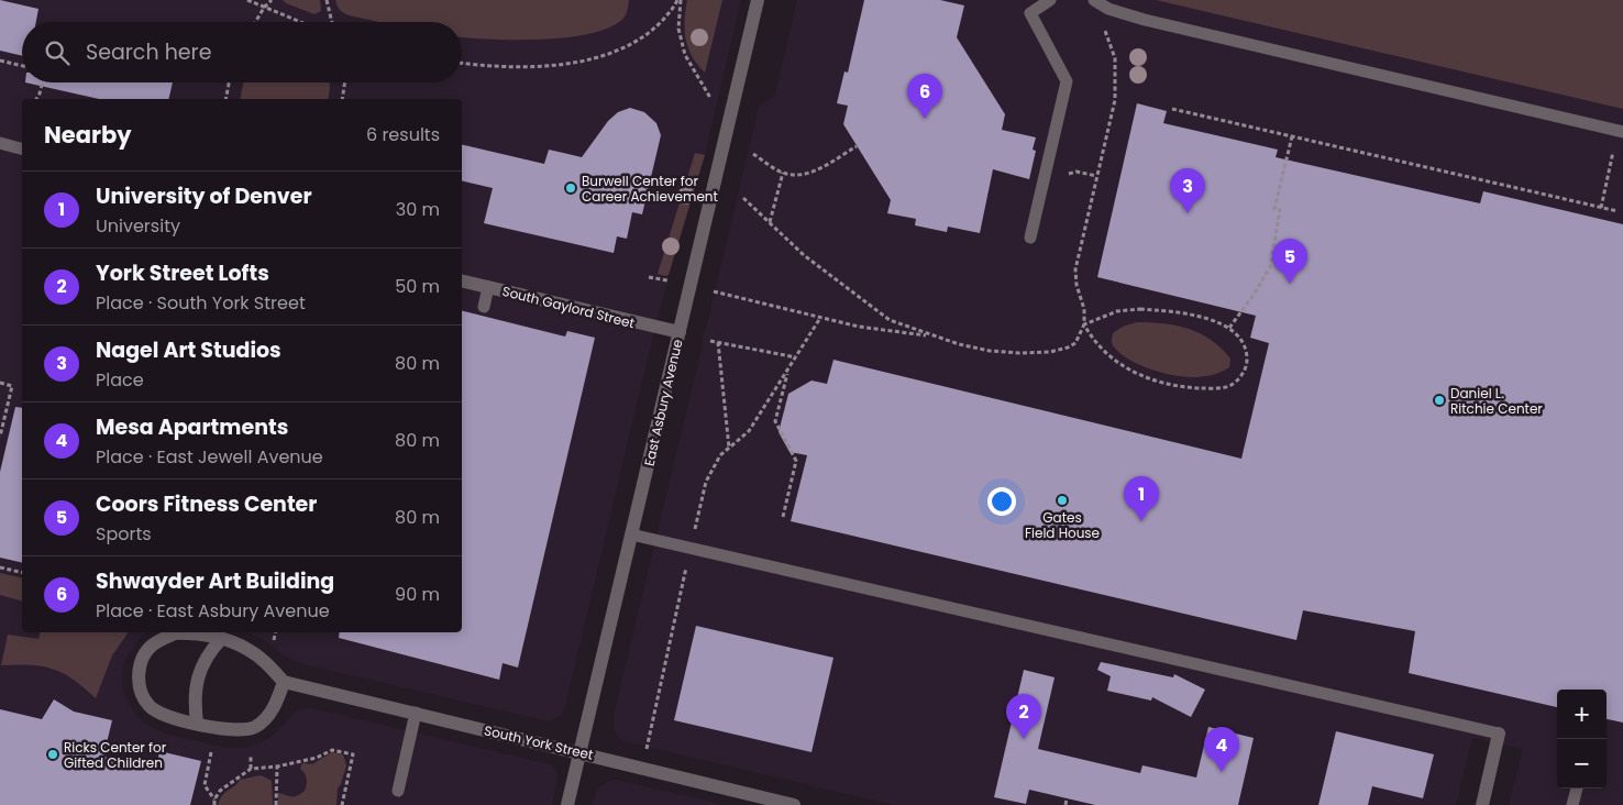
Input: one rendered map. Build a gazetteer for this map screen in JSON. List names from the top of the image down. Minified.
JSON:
{"streets":{"street":["South Gaylord Street","East Asbury Avenue","South York Street"]},"crossings":[["South Gaylord Street","East Asbury Avenue"],["East Asbury Avenue","South York Street"]],"places":["Burwell Center for Career Achievement","Daniel L. Ritchie Center","Gates Field House","Ricks Center for Gifted Children"],"page":{"search":"Search here","pins":["6","3","5","1","2","4"],"heading":["Nearby","6 results"],"list":[{"mark":"1","name":"University of Denver","note":"University","value":"30 m"},{"mark":"2","name":"York Street Lofts","note":"Place · South York Street","value":"50 m"},{"mark":"3","name":"Nagel Art Studios","note":"Place","value":"80 m"},{"mark":"4","name":"Mesa Apartments","note":"Place · East Jewell Avenue","value":"80 m"},{"mark":"5","name":"Coors Fitness Center","note":"Sports","value":"80 m"},{"mark":"6","name":"Shwayder Art Building","note":"Place · East Asbury Avenue","value":"90 m"}],"map_buttons":["+","−"]}}
